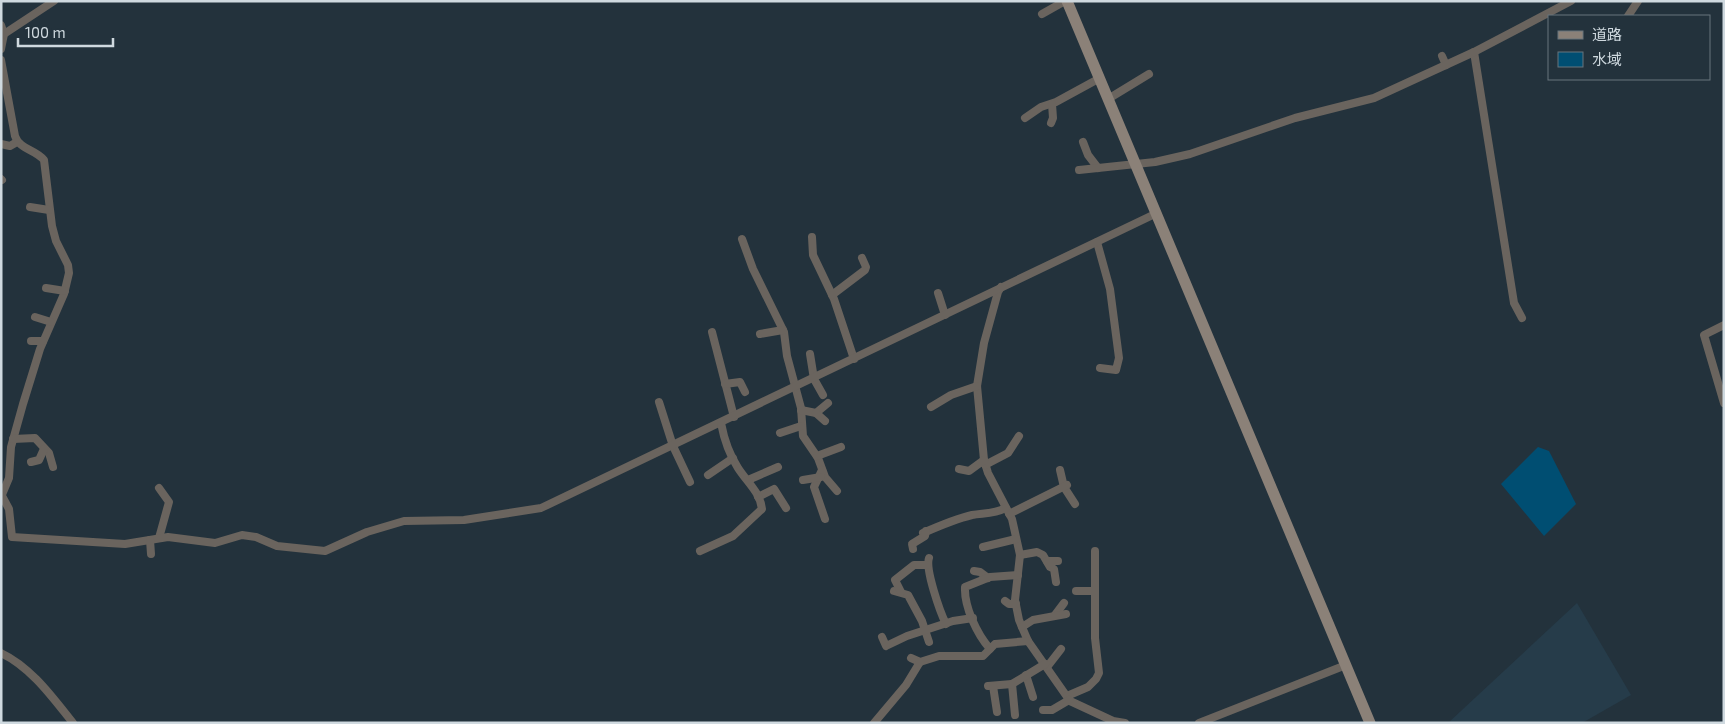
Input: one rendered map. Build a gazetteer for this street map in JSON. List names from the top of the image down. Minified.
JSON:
{"legend":["道路","水域"],"scale_bar":"100 m"}
